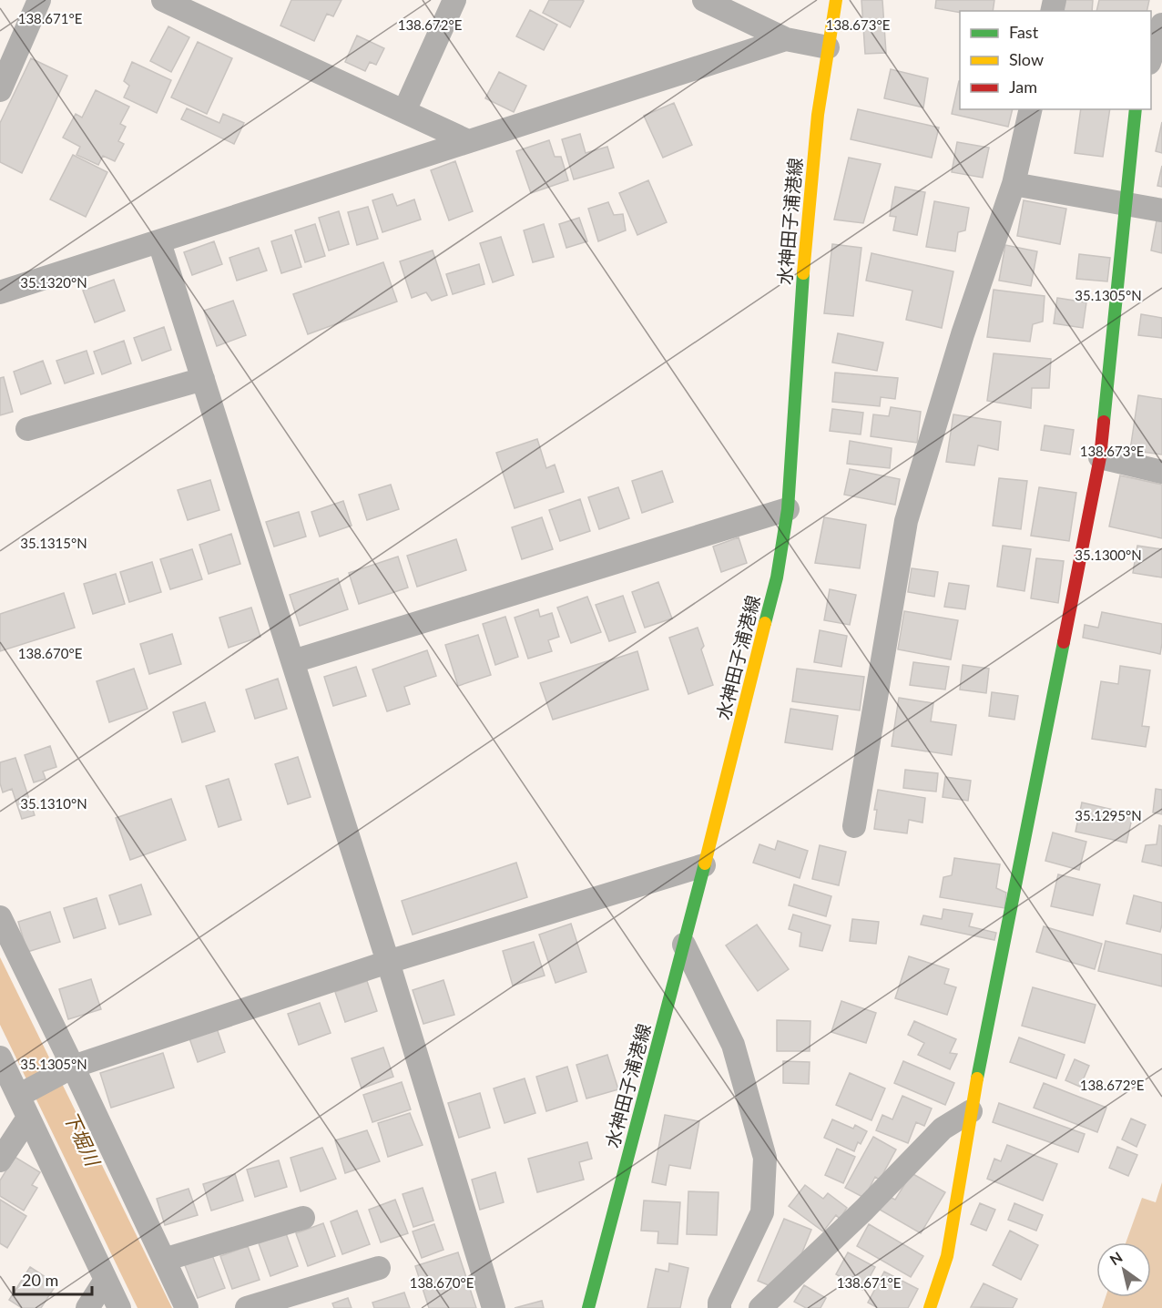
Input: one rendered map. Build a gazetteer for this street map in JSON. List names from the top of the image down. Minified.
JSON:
{"streets":{"main road":["水神田子浦港線"]},"water":["下堀川"],"legend":["Fast","Slow","Jam"],"scale_bar":"20 m","north":"top left","coordinates":["138.671°E","138.672°E","138.673°E","35.1320°N","35.1305°N","35.1315°N","35.1300°N","138.670°E","35.1310°N","35.1295°N"]}
